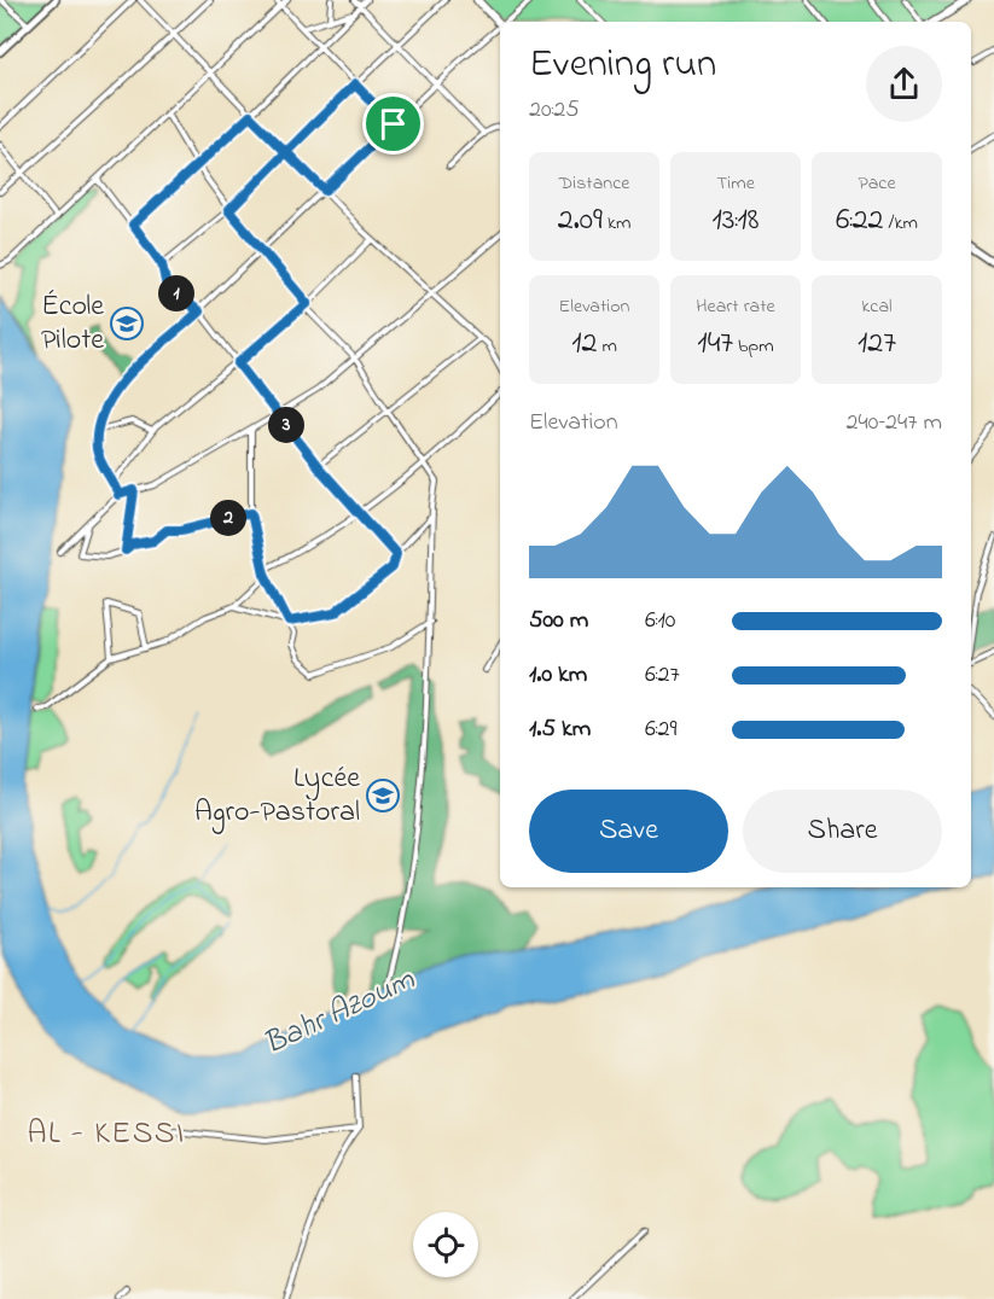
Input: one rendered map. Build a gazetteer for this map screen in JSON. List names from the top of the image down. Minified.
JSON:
{"districts":["AL - KESSI"],"water":["Bahr Azoum"],"places":{"school or university":["École Pilote","Lycée Agro-Pastoral"]},"page":{"heading":["Evening run","20:25"],"stats":[["Distance","2.09 km"],["Time","13:18"],["Pace","6:22 /km"],["Elevation","12 m"],["Heart rate","147 bpm"],["kcal","127"]],"pins":["1","3","2"],"chart":["Elevation","240–247 m"],"list":[{"name":"500 m","note":"6:10"},{"name":"1.0 km","note":"6:27"},{"name":"1.5 km","note":"6:29"}],"buttons":["Save","Share"]}}
